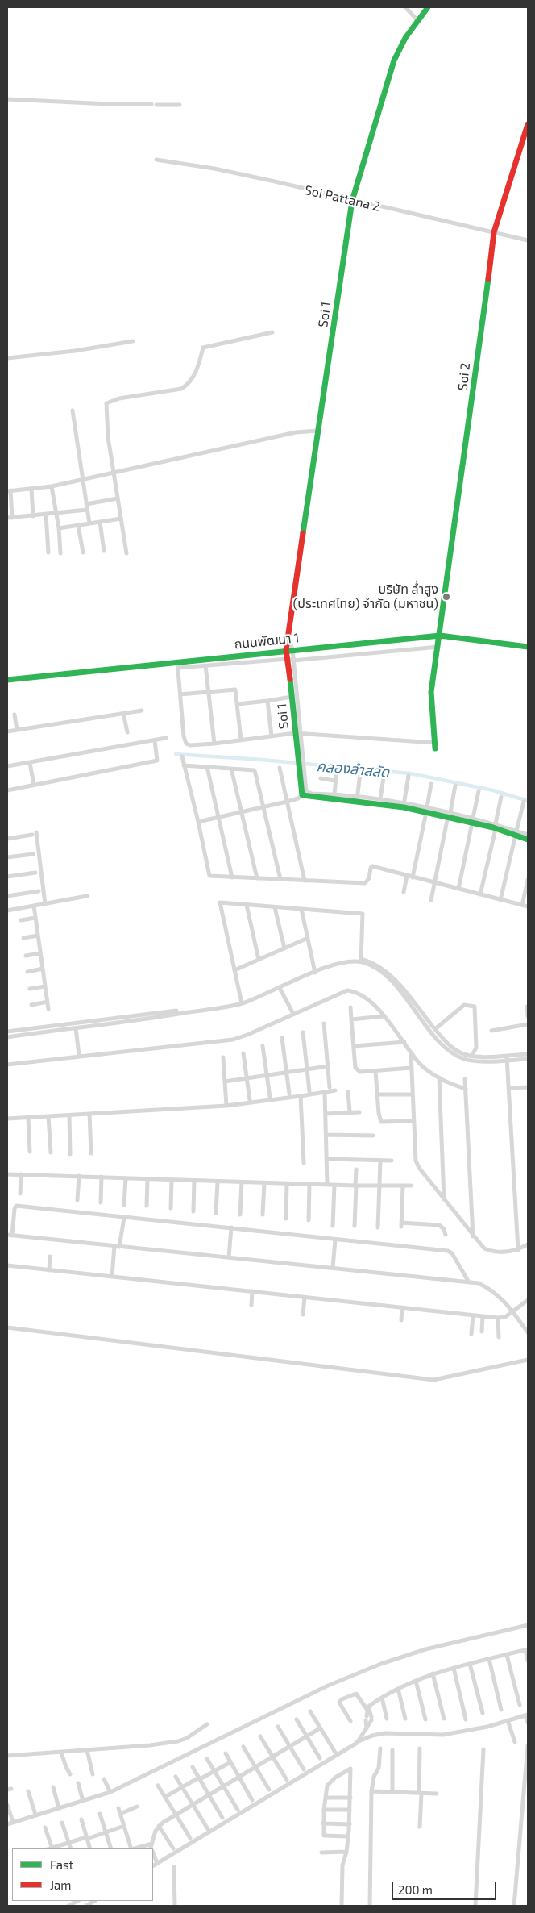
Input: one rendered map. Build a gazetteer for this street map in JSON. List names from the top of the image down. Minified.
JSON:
{"streets":{"street":["Soi Pattana 2","Soi 1","Soi 2","ถนนพัฒนา 1"]},"crossings":[["Soi Pattana 2","Soi 1"],["Soi Pattana 2","Soi 2"],["Soi 1","ถนนพัฒนา 1"],["Soi 2","ถนนพัฒนา 1"]],"water":["คลองลำสลัด"],"places":["บริษัท ล่ำสูง (ประเทศไทย) จำกัด (มหาชน)"],"legend":["Fast","Jam"],"scale_bar":"200 m"}
